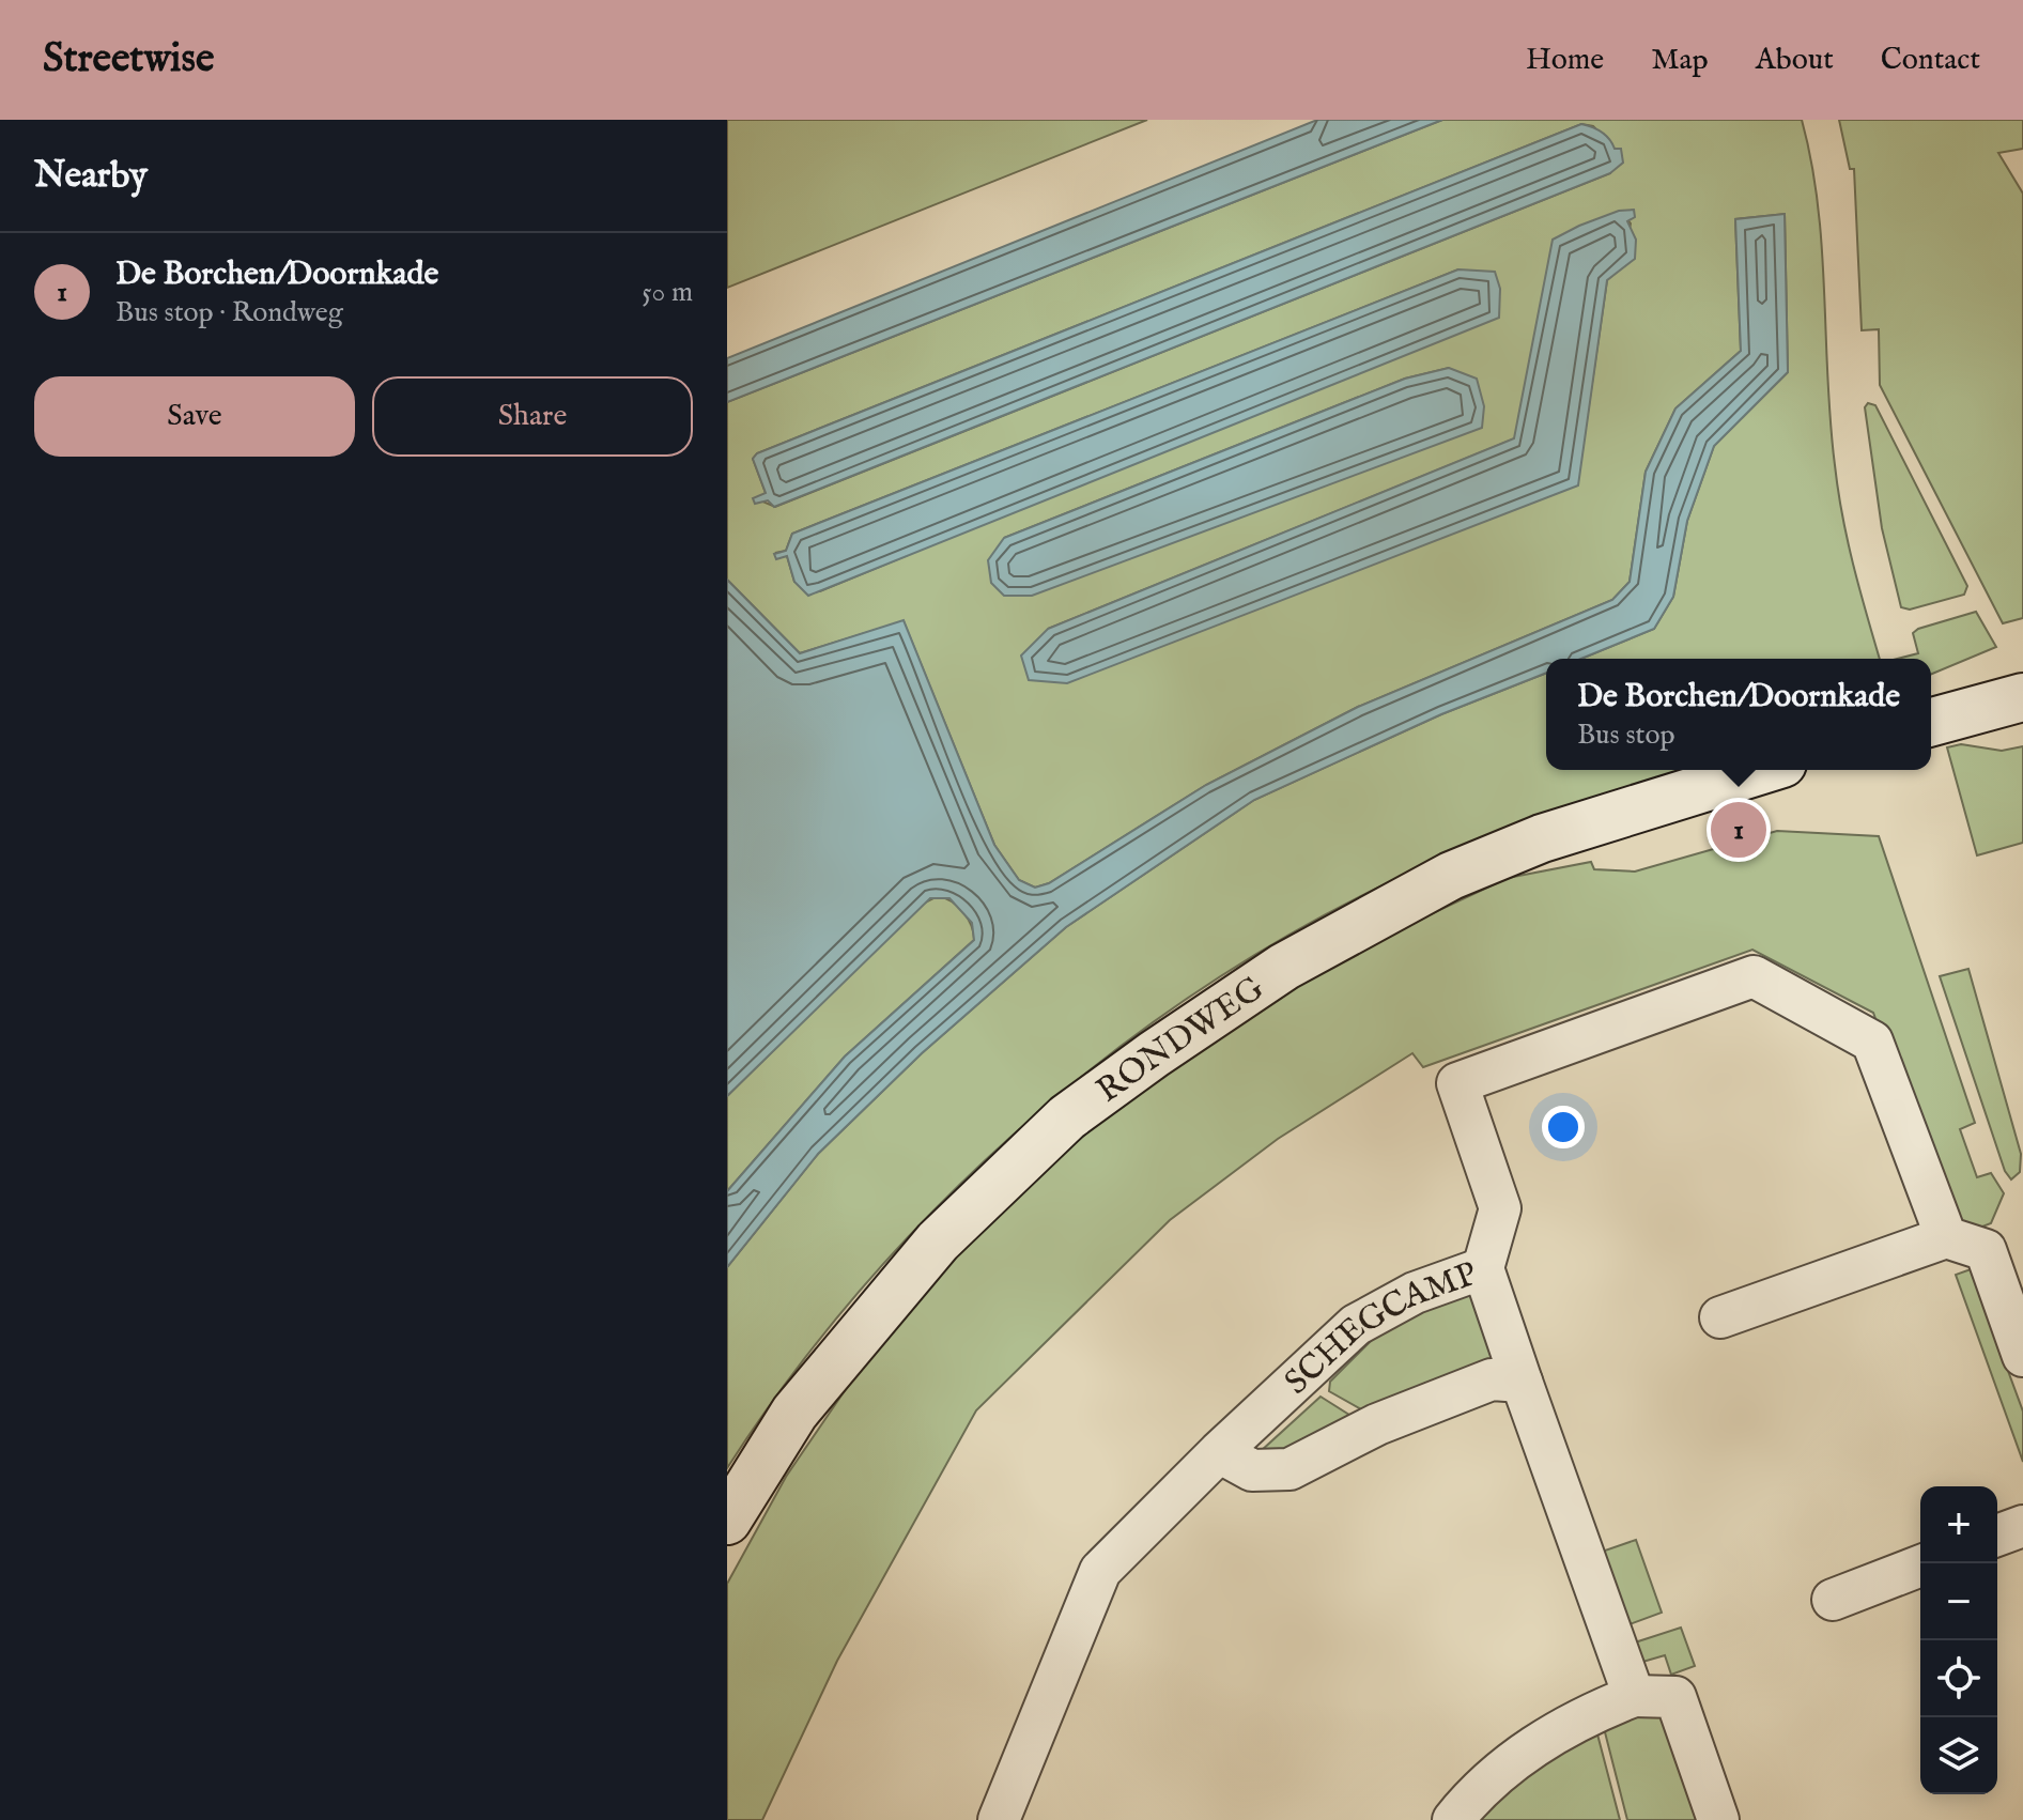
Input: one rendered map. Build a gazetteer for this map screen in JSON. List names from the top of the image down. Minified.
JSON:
{"streets":{"main road":["RONDWEG"],"street":["SCHEGCAMP"]},"page":{"header":"Streetwise","nav":["Home","Map","About","Contact"],"heading":"Nearby","list":[{"mark":"1","name":"De Borchen/Doornkade","note":"Bus stop · Rondweg","value":"50 m"}],"buttons":["Save","Share"],"popup":["De Borchen/Doornkade","Bus stop"],"pins":"1","map_buttons":["+","−"]}}
